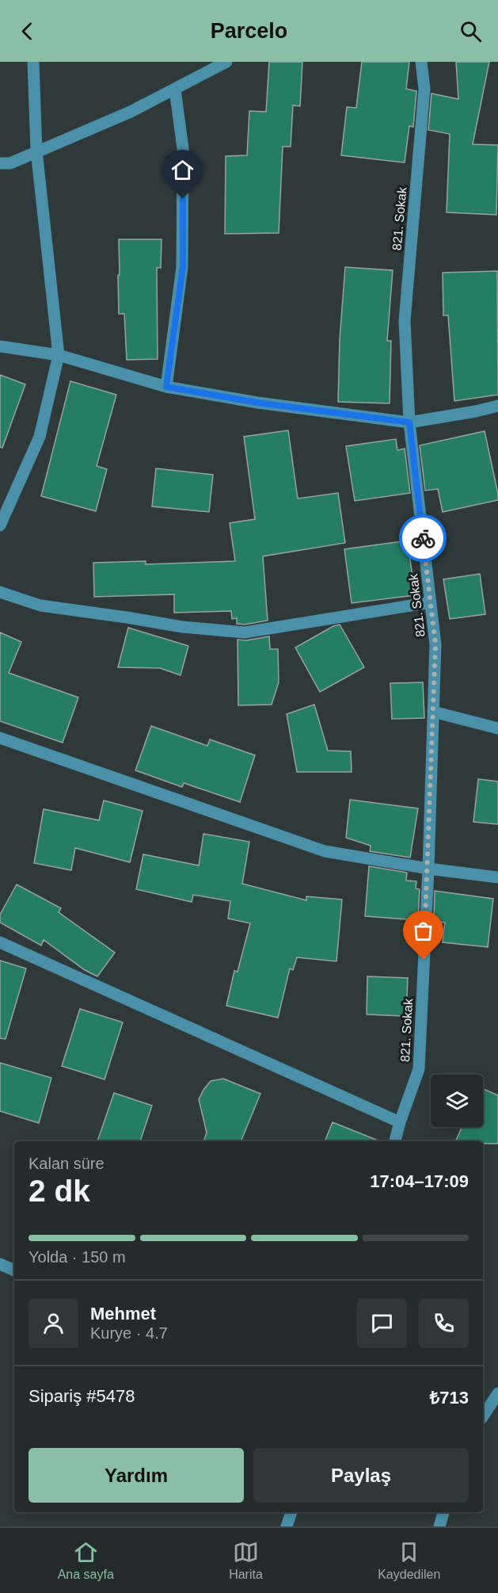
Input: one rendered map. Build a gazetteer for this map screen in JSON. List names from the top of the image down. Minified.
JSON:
{"streets":{"street":["821. Sokak"]},"page":{"header":"Parcelo","heading":["2 dk","Kalan süre","17:04–17:09"],"panel":["Mehmet","Kurye · 4.7","Sipariş #5478","₺713"],"bar":"Yolda · 150 m","buttons":["Yardım","Paylaş"],"tabs":["Ana sayfa","Harita","Kaydedilen"]}}
